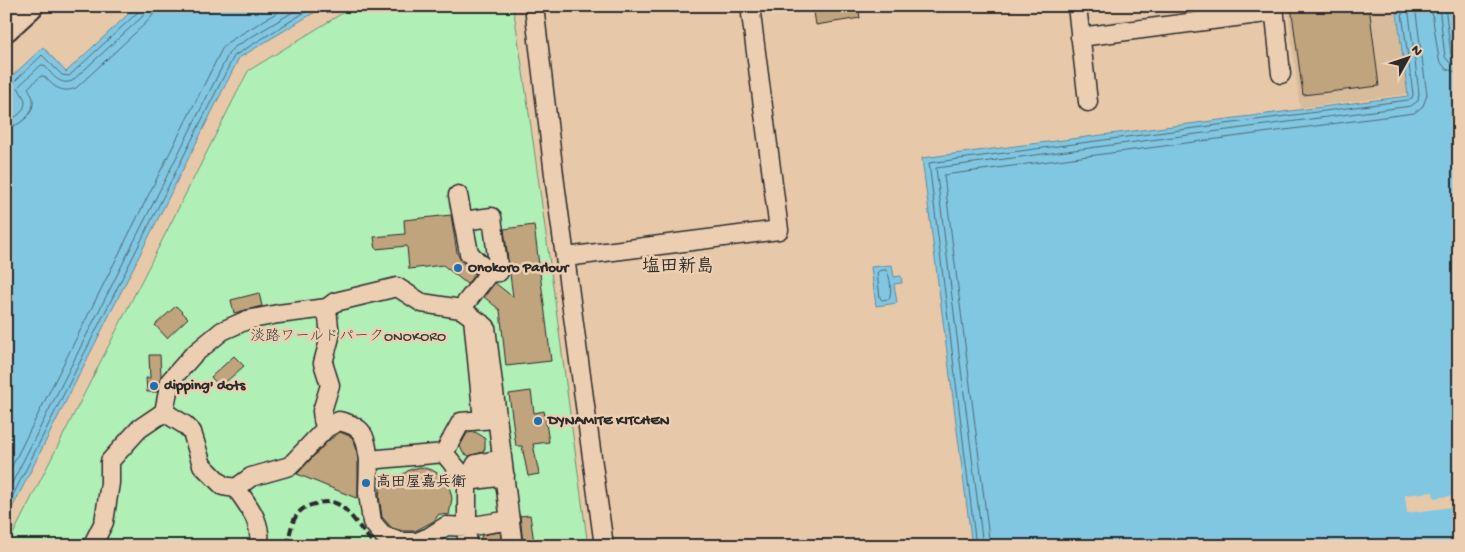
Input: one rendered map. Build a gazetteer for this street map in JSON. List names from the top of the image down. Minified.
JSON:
{"districts":["塩田新島"],"parks":["淡路ワールドパークONOKORO"],"places":["Onokoro Parlour","dipping' dots","DYNAMITE KITCHEN","高田屋嘉兵衛"],"north":"top right"}
